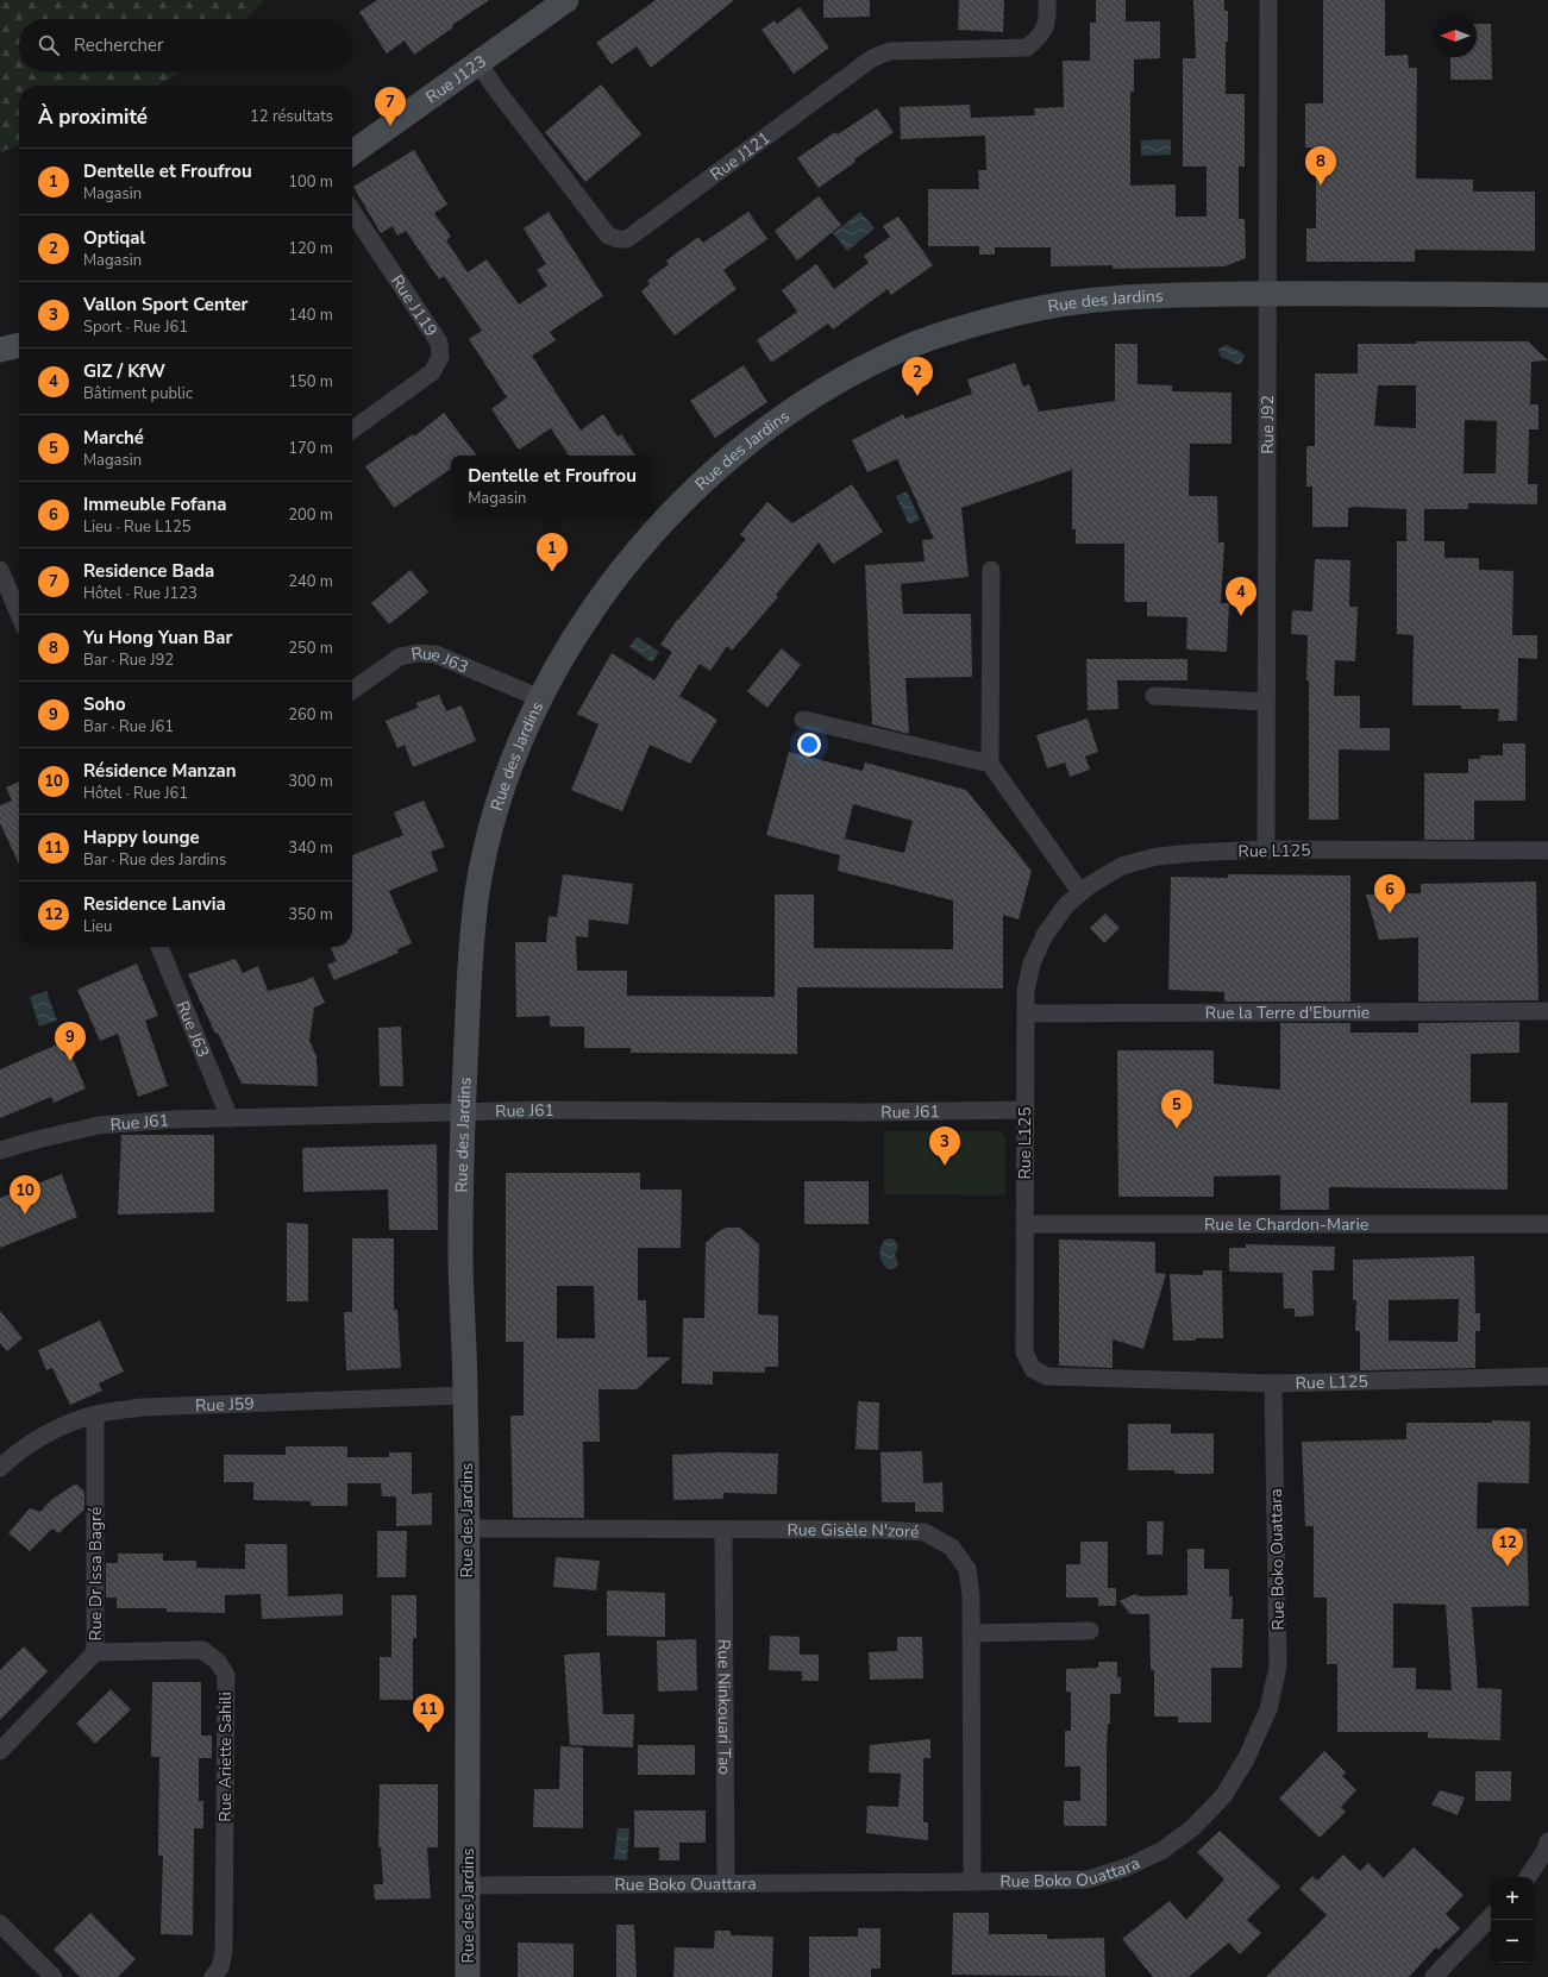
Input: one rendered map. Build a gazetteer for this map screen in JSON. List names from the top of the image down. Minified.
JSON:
{"streets":{"main road":["Rue J123","Rue des Jardins"],"street":["Rue J121","Rue J119","Rue J92","Rue J63","Rue L125","Rue la Terre d'Eburnie","Rue J61","Rue le Chardon-Marie","Rue J59","Rue Gisèle N'zoré","Rue Boko Ouattara","Rue Dr Issa Bagré","Rue Ninkouari Tao","Rue Ariette Sahili"]},"crossings":[["Rue J123","Rue J121"],["Rue des Jardins","Rue J92"],["Rue des Jardins","Rue J63"],["Rue des Jardins","Rue J61"],["Rue des Jardins","Rue J59"],["Rue des Jardins","Rue Gisèle N'zoré"],["Rue des Jardins","Rue Boko Ouattara"],["Rue J92","Rue L125"],["Rue J63","Rue J61"],["Rue L125","Rue la Terre d'Eburnie"],["Rue L125","Rue J61"],["Rue L125","Rue le Chardon-Marie"],["Rue L125","Rue Boko Ouattara"],["Rue J59","Rue Dr Issa Bagré"],["Rue Gisèle N'zoré","Rue Boko Ouattara"],["Rue Gisèle N'zoré","Rue Ninkouari Tao"],["Rue Boko Ouattara","Rue Ninkouari Tao"],["Rue Dr Issa Bagré","Rue Ariette Sahili"]],"north":"left","page":{"search":"Rechercher","heading":["À proximité","12 résultats"],"pins":["7","8","2","1","4","6","9","5","3","10","12","11"],"list":[{"mark":"1","name":"Dentelle et Froufrou","note":"Magasin","value":"100 m"},{"mark":"2","name":"Optiqal","note":"Magasin","value":"120 m"},{"mark":"3","name":"Vallon Sport Center","note":"Sport · Rue J61","value":"140 m"},{"mark":"4","name":"GIZ / KfW","note":"Bâtiment public","value":"150 m"},{"mark":"5","name":"Marché","note":"Magasin","value":"170 m"},{"mark":"6","name":"Immeuble Fofana","note":"Lieu · Rue L125","value":"200 m"},{"mark":"7","name":"Residence Bada","note":"Hôtel · Rue J123","value":"240 m"},{"mark":"8","name":"Yu Hong Yuan Bar","note":"Bar · Rue J92","value":"250 m"},{"mark":"9","name":"Soho","note":"Bar · Rue J61","value":"260 m"},{"mark":"10","name":"Résidence Manzan","note":"Hôtel · Rue J61","value":"300 m"},{"mark":"11","name":"Happy lounge","note":"Bar · Rue des Jardins","value":"340 m"},{"mark":"12","name":"Residence Lanvia","note":"Lieu","value":"350 m"}],"popup":["Dentelle et Froufrou","Magasin"],"map_buttons":["+","−"]}}
